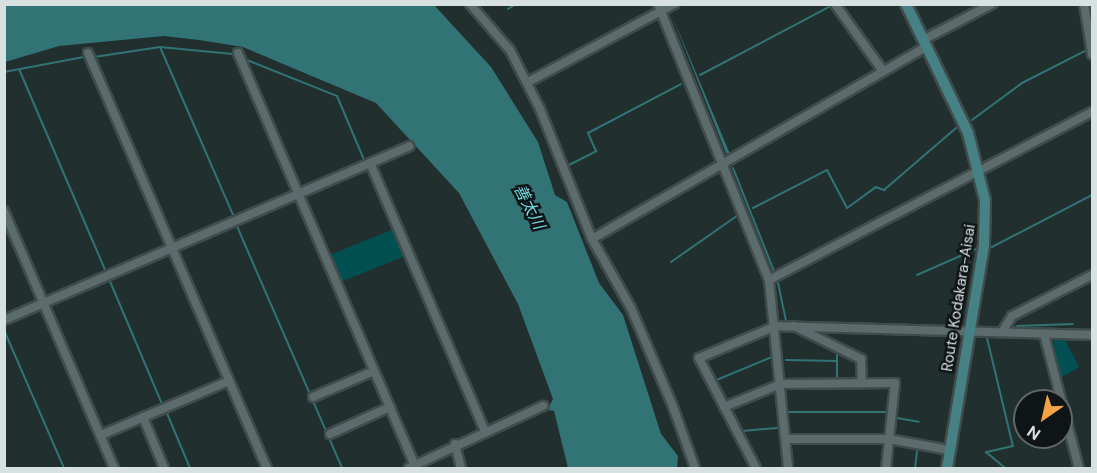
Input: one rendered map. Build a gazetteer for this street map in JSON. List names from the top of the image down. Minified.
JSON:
{"streets":{"main road":["Route Kodakara-Aisai"]},"water":["善太川"],"north":"bottom left"}
